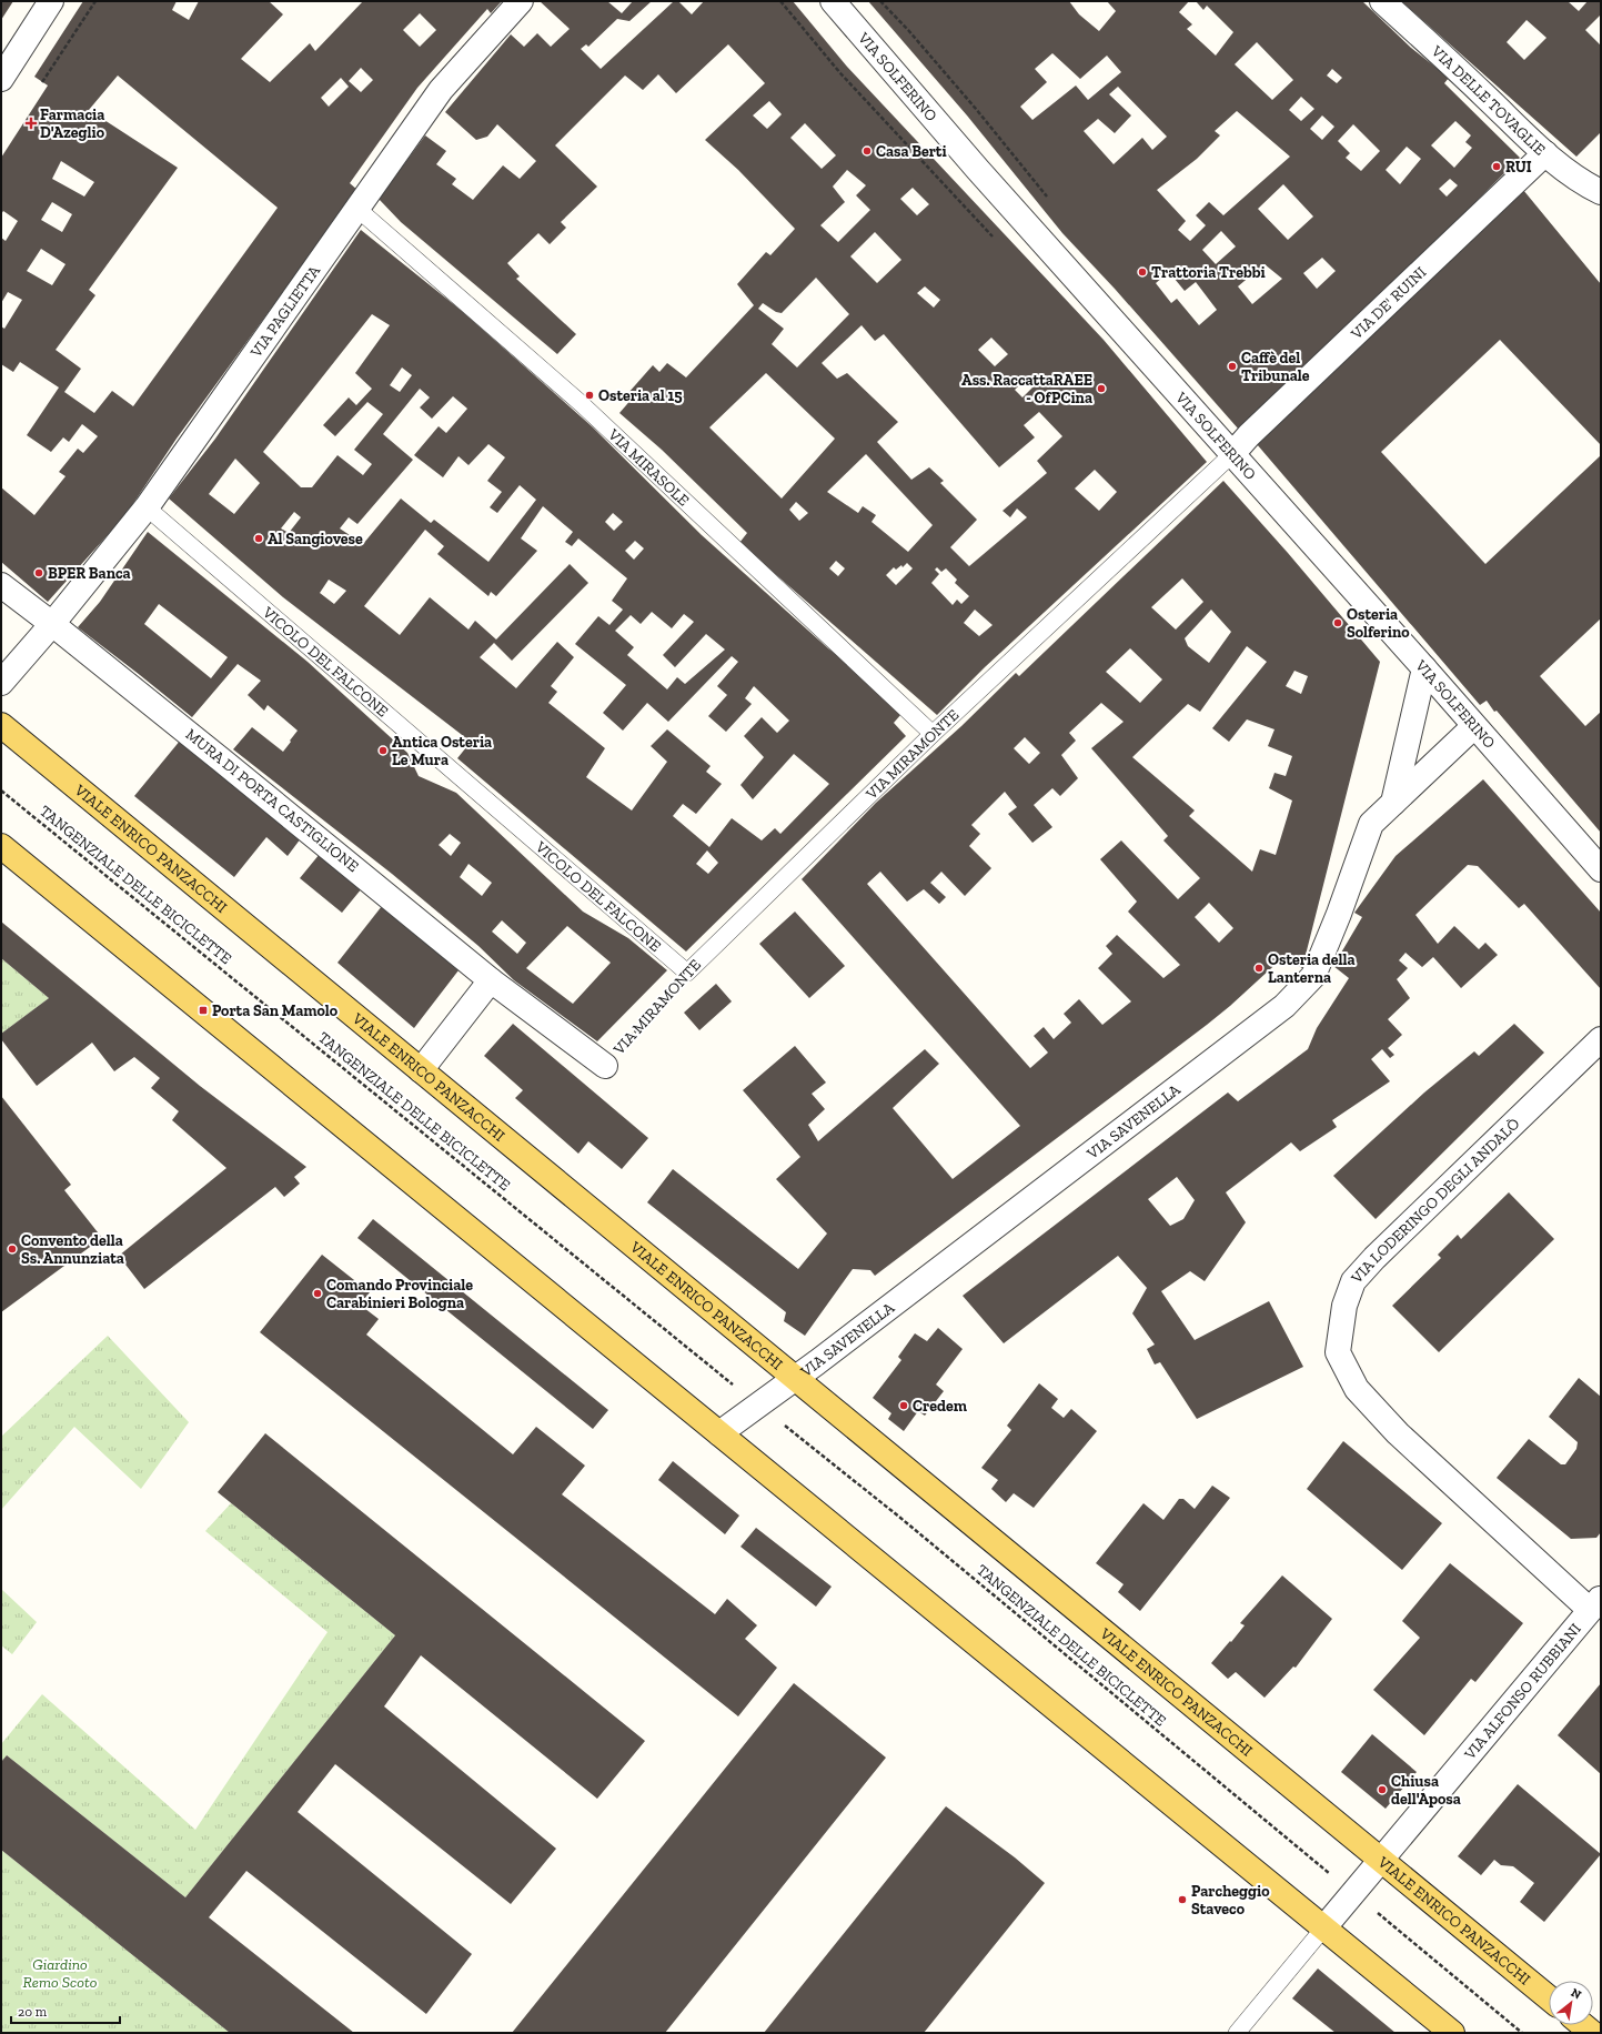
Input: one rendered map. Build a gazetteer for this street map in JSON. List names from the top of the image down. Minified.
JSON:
{"streets":{"main road":["VIALE ENRICO PANZACCHI"],"street":["VIA SOLFERINO","VIA DELLE TOVAGLIE","VIA DE' RUINI","VIA PAGLIETTA","MURA DI PORTA CASTIGLIONE","VIA SAVENELLA","VIA LODERINGO DEGLI ANDALÒ","VIA ALFONSO RUBBIANI"],"lane":["VIA MIRASOLE","VICOLO DEL FALCONE","VIA MIRAMONTE"],"path":["TANGENZIALE DELLE BICICLETTE"]},"crossings":[["VIA SOLFERINO","VIA DE' RUINI"],["VIA SOLFERINO","VIA MIRAMONTE"],["VIA SOLFERINO","VIA SAVENELLA"],["VIA DELLE TOVAGLIE","VIA DE' RUINI"],["VIA DE' RUINI","VIA MIRAMONTE"],["VIA PAGLIETTA","VIA MIRASOLE"],["VIA PAGLIETTA","VICOLO DEL FALCONE"],["VIA PAGLIETTA","MURA DI PORTA CASTIGLIONE"],["VIA MIRASOLE","VIA MIRAMONTE"],["VICOLO DEL FALCONE","VIA MIRAMONTE"],["VIA MIRAMONTE","MURA DI PORTA CASTIGLIONE"],["VIALE ENRICO PANZACCHI","VIA SAVENELLA"],["VIALE ENRICO PANZACCHI","VIA ALFONSO RUBBIANI"],["VIA LODERINGO DEGLI ANDALÒ","VIA ALFONSO RUBBIANI"]],"parks":["Giardino Remo Scoto"],"places":{"health":["Farmacia D'Azeglio"],"other":["Casa Berti","RUI","Trattoria Trebbi","Caffè del Tribunale","Ass. RaccattaRAEE - OfPCina","Osteria al 15","Al Sangiovese","BPER Banca","Osteria Solferino","Antica Osteria Le Mura","Osteria della Lanterna","Convento della Ss. Annunziata","Comando Provinciale Carabinieri Bologna","Credem","Chiusa dell'Aposa","Parcheggio Staveco"],"transit":["Porta San Mamolo"]},"scale_bar":"20 m","north":"top right"}
